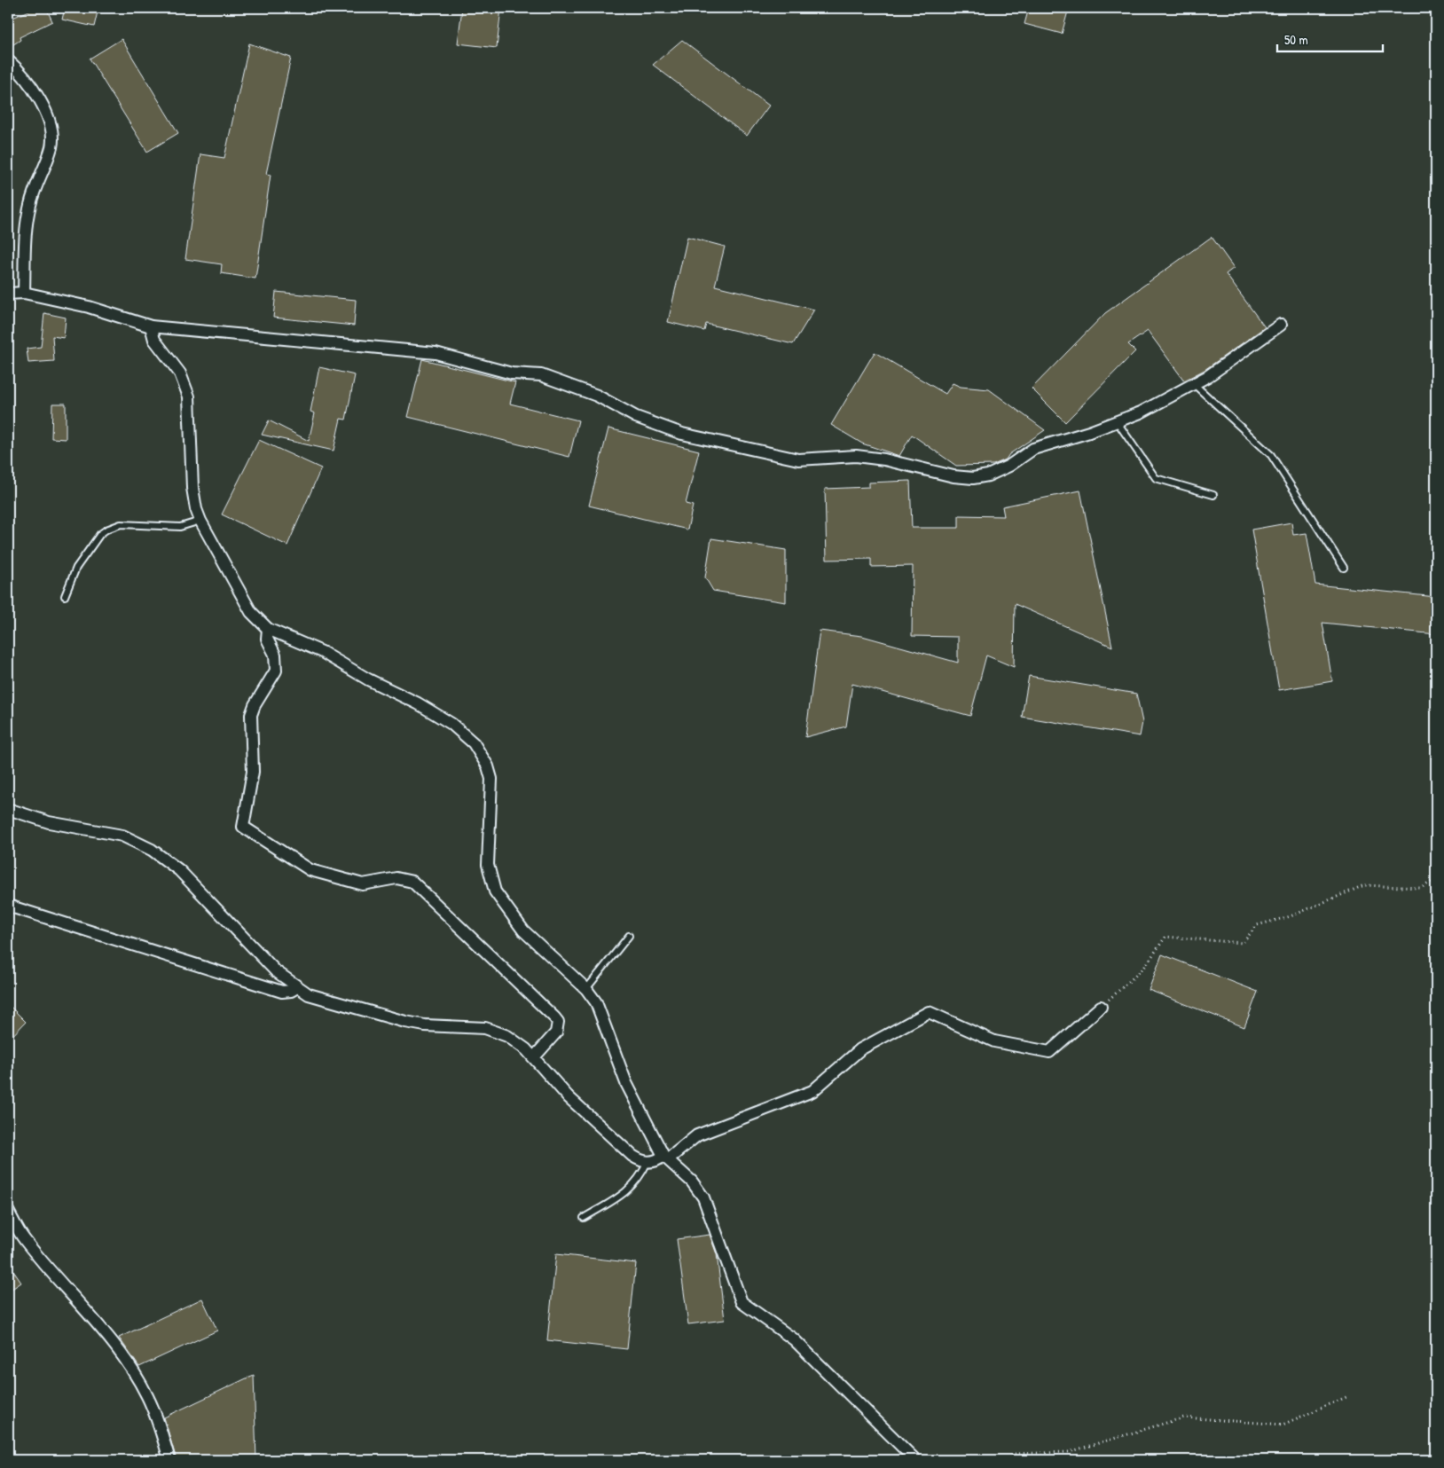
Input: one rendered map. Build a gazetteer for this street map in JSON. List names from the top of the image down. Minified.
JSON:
{"scale_bar":"50 m"}
